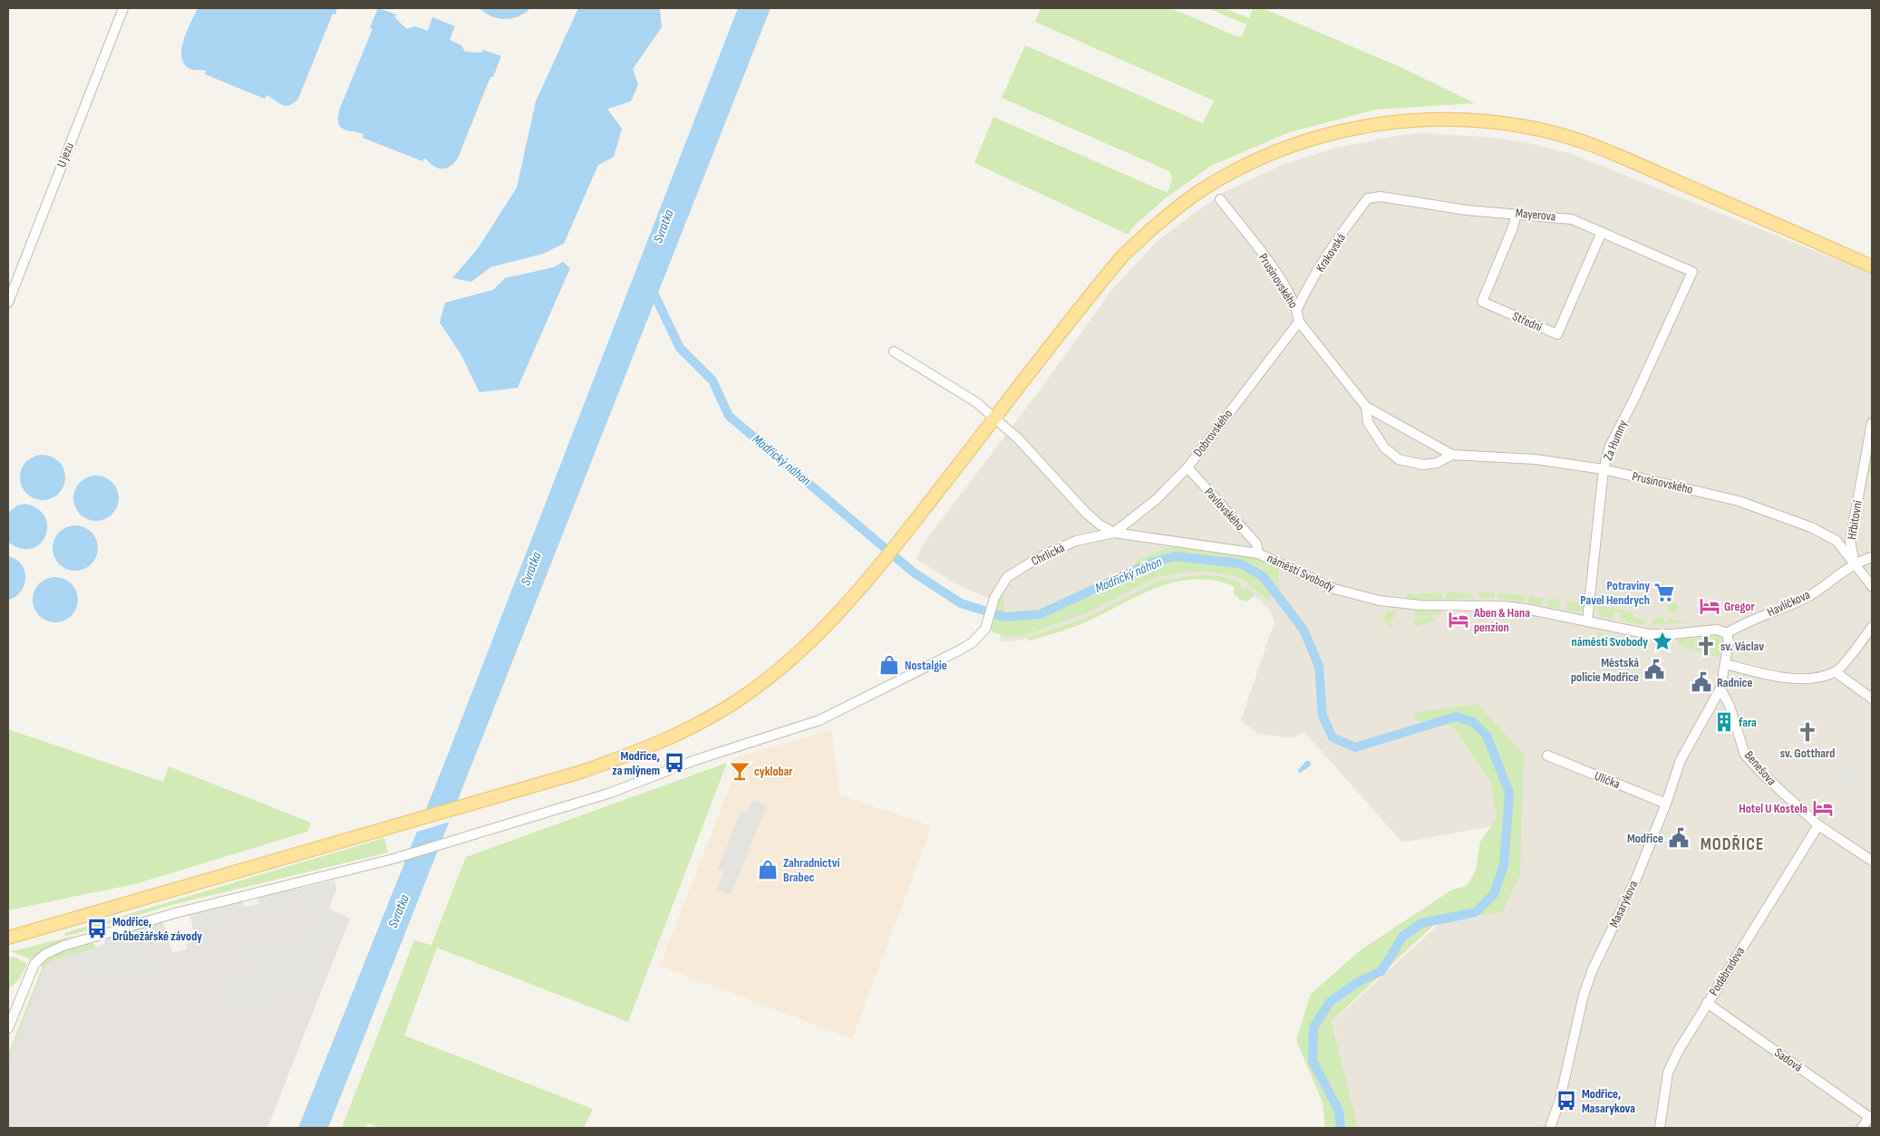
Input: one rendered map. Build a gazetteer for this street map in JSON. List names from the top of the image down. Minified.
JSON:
{"streets":{"street":["U jezu","Mayerova","Krakovská","Prusinovského","Střední","Dobrovského","Za Humny","Pavlovského","Hřbitovní","Chrlická","náměstí Svobody","Havlíčkova","Benešova","Ulička","Masarykova","Poděbradova","Sadová"]},"crossings":[["Mayerova","Krakovská"],["Mayerova","Střední"],["Mayerova","Za Humny"],["Krakovská","Prusinovského"],["Prusinovského","Dobrovského"],["Prusinovského","Za Humny"],["Prusinovského","Hřbitovní"],["Prusinovského","Havlíčkova"],["Dobrovského","Pavlovského"],["Dobrovského","Chrlická"],["Dobrovského","náměstí Svobody"],["Za Humny","náměstí Svobody"],["Pavlovského","náměstí Svobody"],["Hřbitovní","Havlíčkova"],["Chrlická","náměstí Svobody"],["náměstí Svobody","Havlíčkova"],["Benešova","Masarykova"],["Benešova","Poděbradova"],["Ulička","Masarykova"],["Poděbradova","Sadová"]],"districts":["MODŘICE"],"water":["Svratka","Modřický náhon"],"places":{"supermarket":["Potraviny Pavel Hendrych"],"hotel":["Gregor","Aben & Hana penzion","Hotel U Kostela"],"place":["náměstí Svobody"],"church":["sv. Václav","sv. Gotthard"],"shop":["Nostalgie","Zahradnictví Brabec"],"public building":["Městská policie Modřice","Radnice","Modřice"],"building":["fara"],"bus stop":["Modřice, za mlýnem","Modřice, Drůbežářské závody","Modřice, Masarykova"],"bar":["cyklobar"]}}
